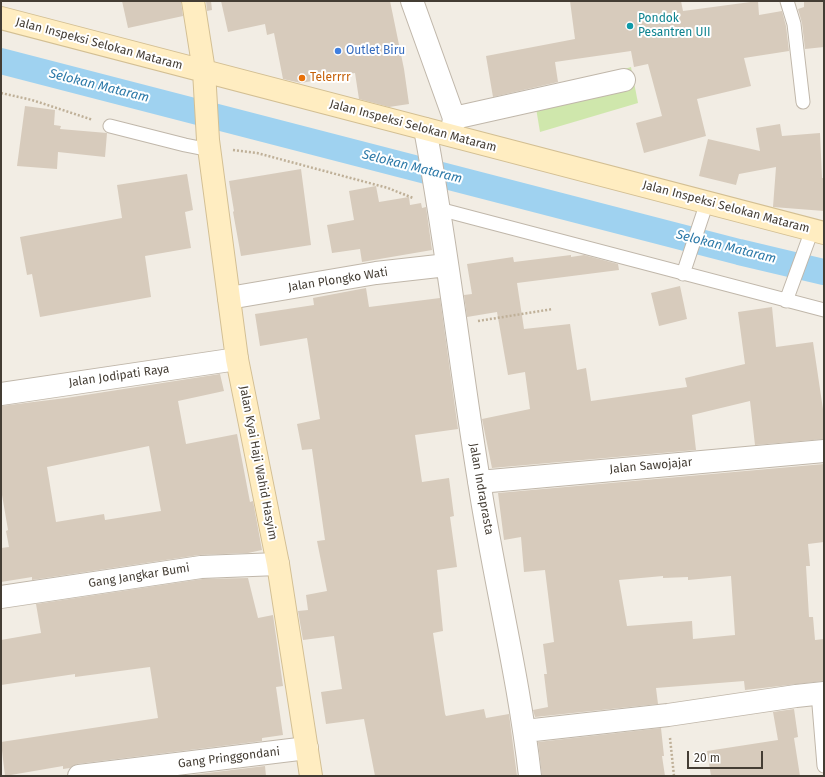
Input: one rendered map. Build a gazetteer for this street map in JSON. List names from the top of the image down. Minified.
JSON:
{"streets":{"main road":["Jalan Inspeksi Selokan Mataram","Jalan Kyai Haji Wahid Hasyim"],"street":["Jalan Plongko Wati","Jalan Jodipati Raya","Jalan Sawojajar","Jalan Indraprasta","Gang Jangkar Bumi","Gang Pringgondani"]},"crossings":[["Jalan Inspeksi Selokan Mataram","Jalan Kyai Haji Wahid Hasyim"],["Jalan Inspeksi Selokan Mataram","Jalan Indraprasta"],["Jalan Plongko Wati","Jalan Kyai Haji Wahid Hasyim"],["Jalan Plongko Wati","Jalan Indraprasta"],["Jalan Jodipati Raya","Jalan Kyai Haji Wahid Hasyim"],["Jalan Kyai Haji Wahid Hasyim","Gang Jangkar Bumi"],["Jalan Kyai Haji Wahid Hasyim","Gang Pringgondani"],["Jalan Sawojajar","Jalan Indraprasta"]],"water":["Selokan Mataram"],"places":["Pondok Pesantren UII","Outlet Biru","Telerrrr"],"scale_bar":"20 m"}
